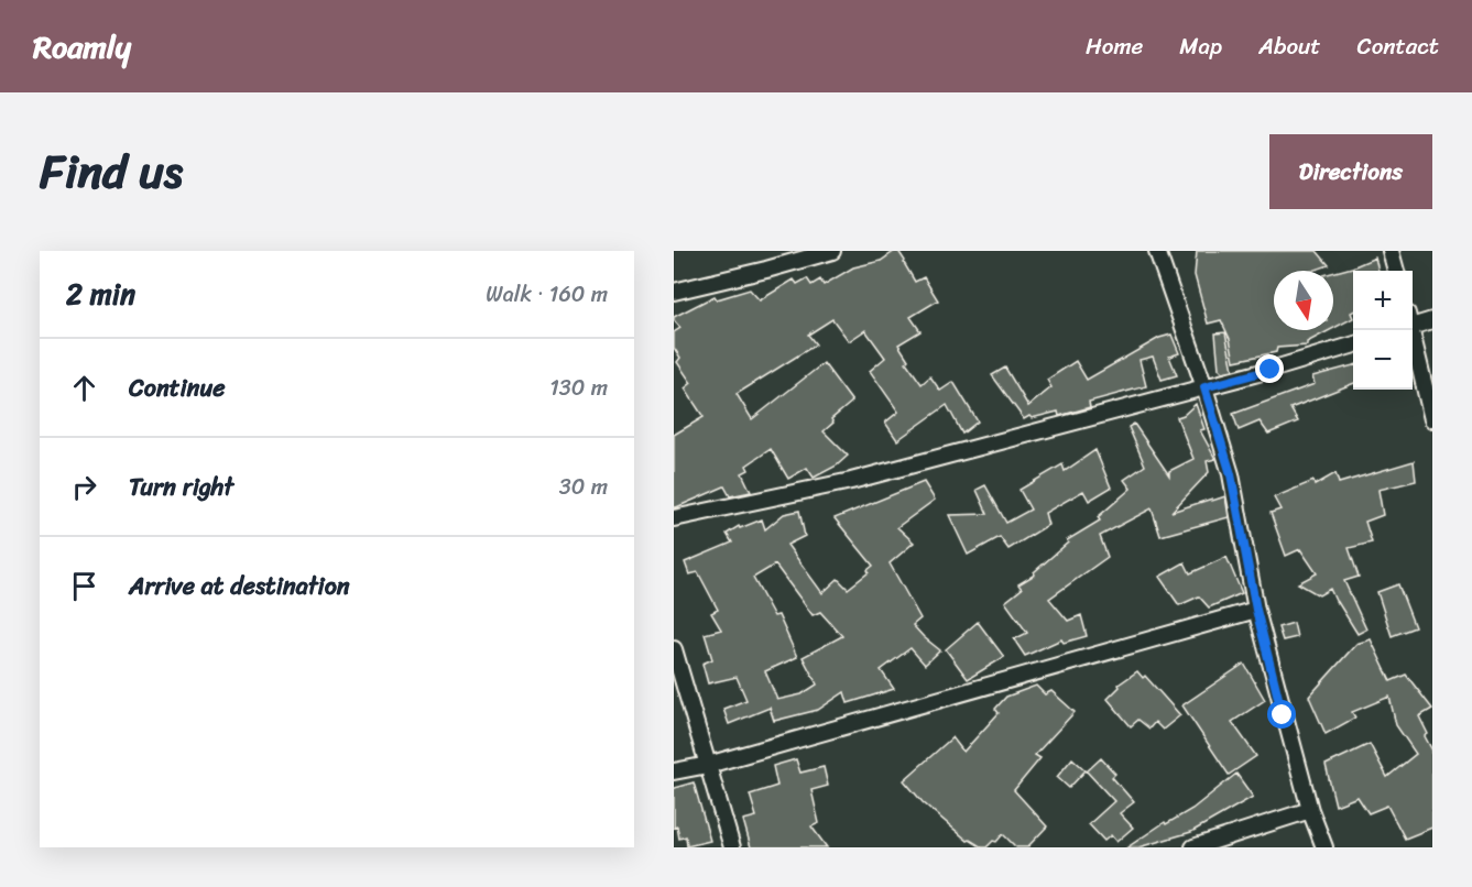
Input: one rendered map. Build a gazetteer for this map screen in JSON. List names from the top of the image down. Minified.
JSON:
{"north":"bottom","page":{"header":"Roamly","nav":["Home","Map","About","Contact"],"title":"Find us","buttons":"Directions","heading":["2 min","Walk · 160 m"],"map_buttons":["+","−"],"list":[["Continue","130 m"],["Turn right","30 m"],"Arrive at destination"]}}
